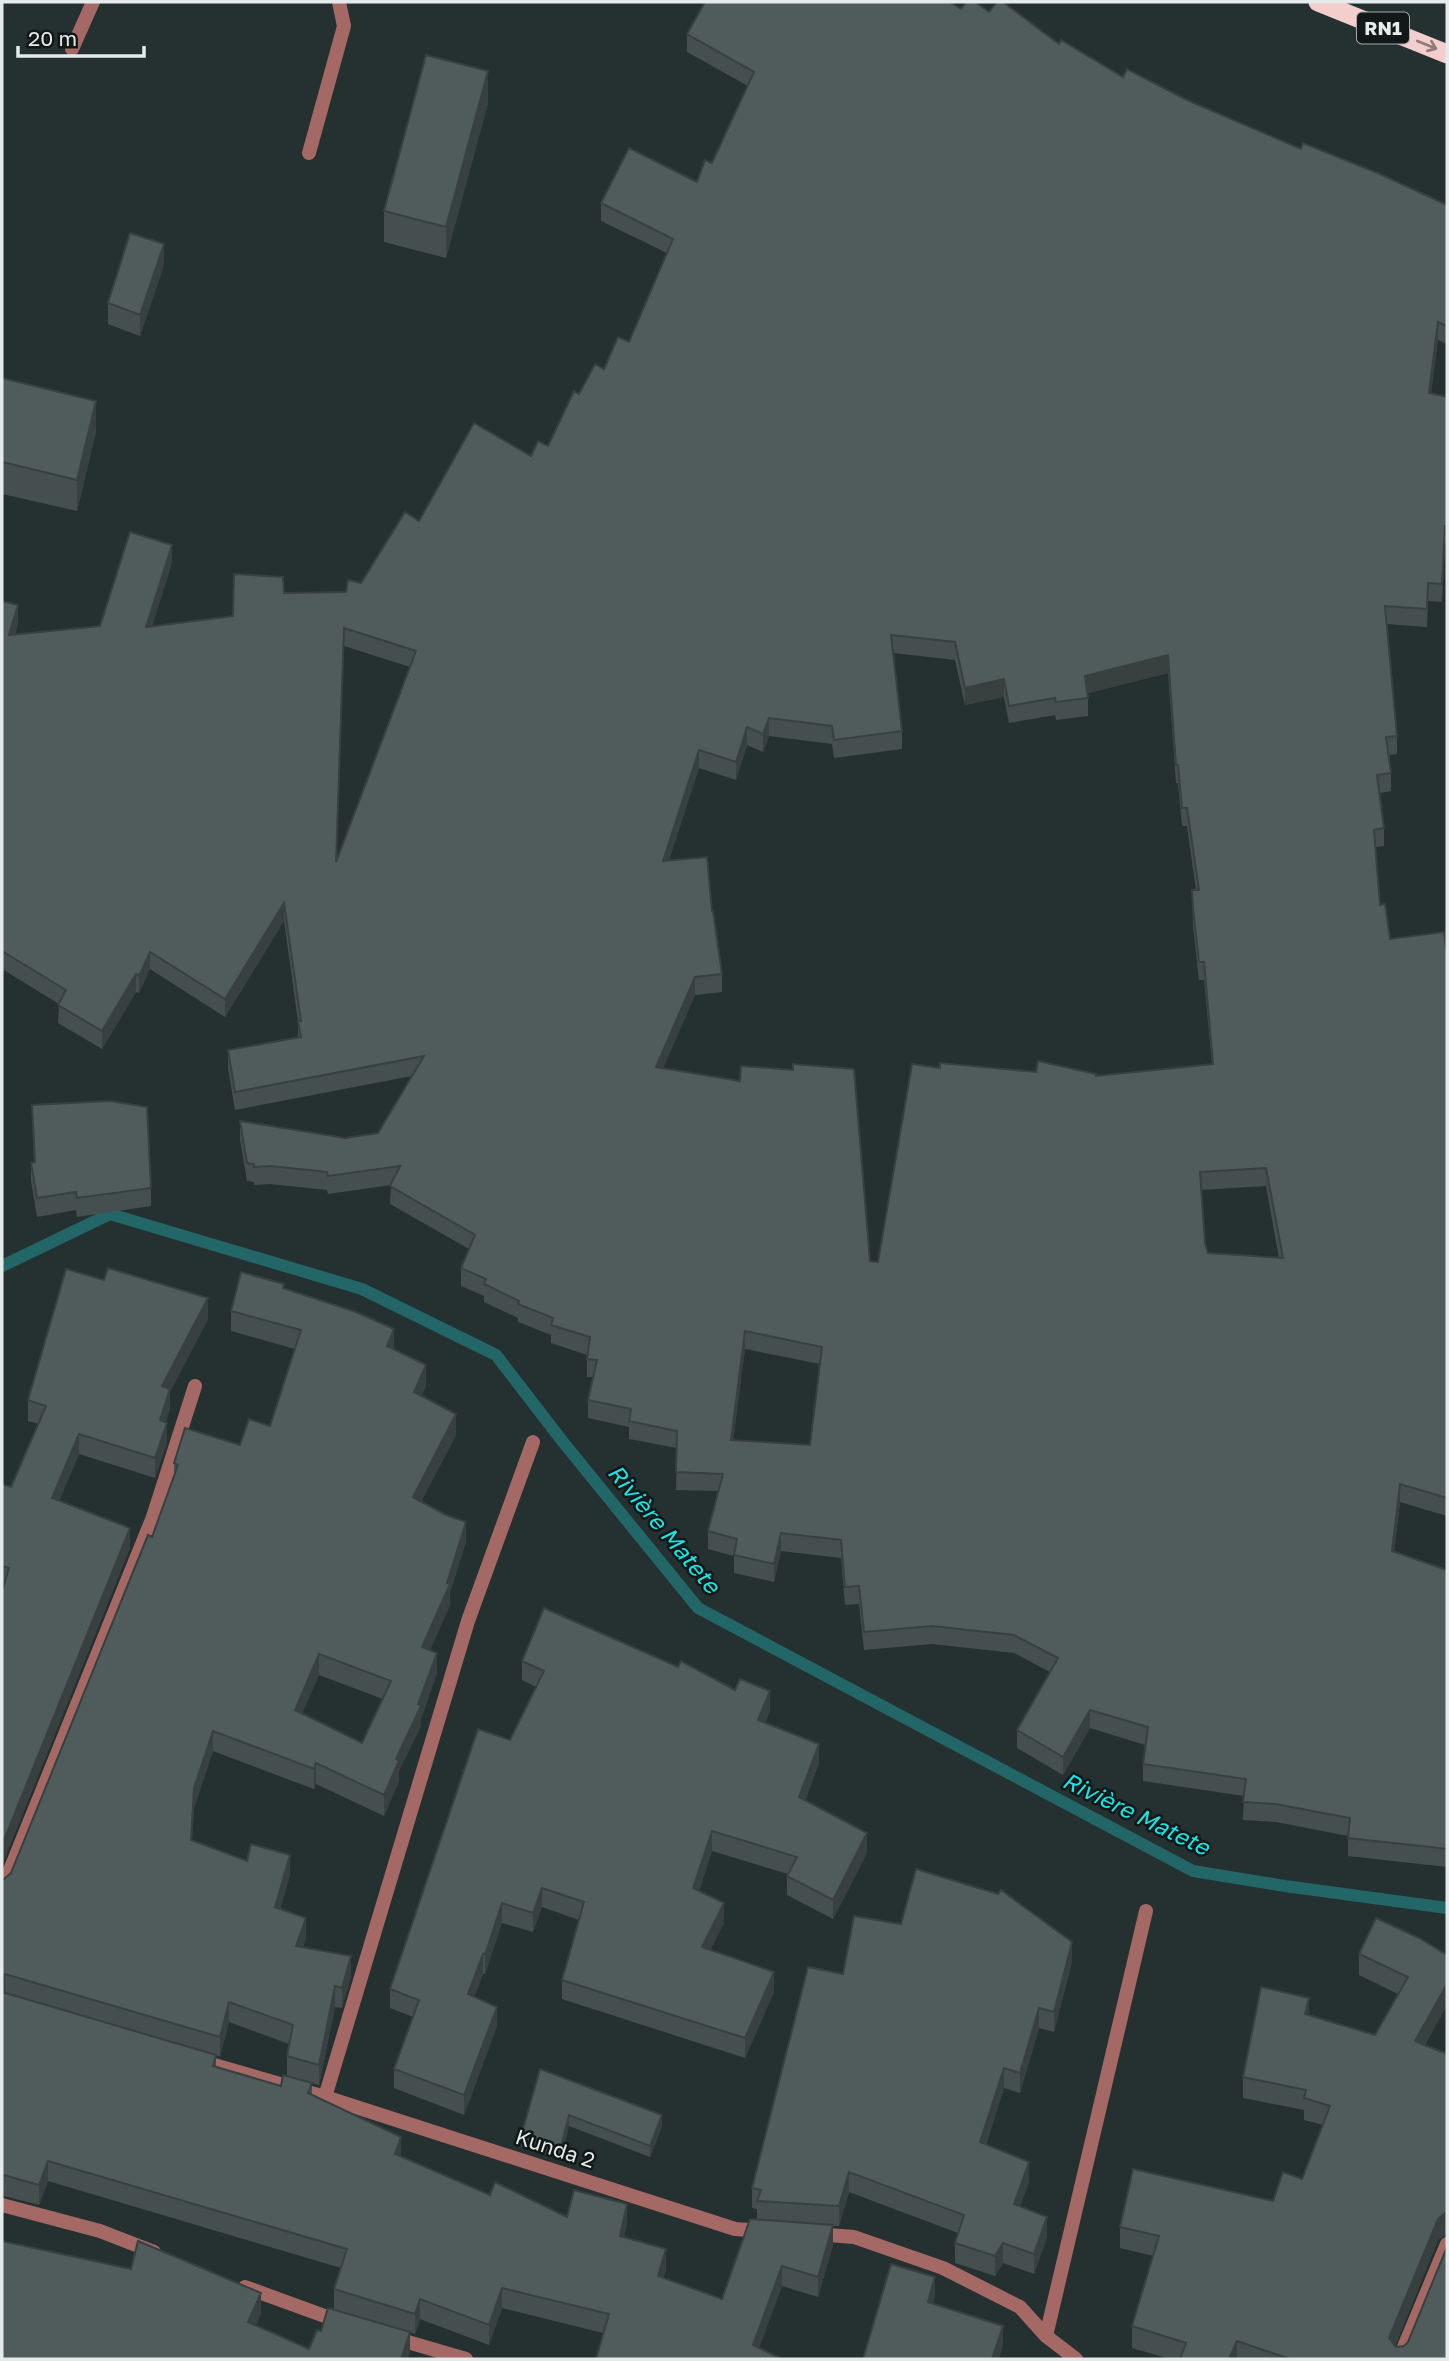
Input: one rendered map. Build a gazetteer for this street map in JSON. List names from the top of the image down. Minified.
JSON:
{"streets":{"highway":["RN1"],"street":["Kunda 2"]},"water":["Rivière Matete"],"scale_bar":"20 m"}
